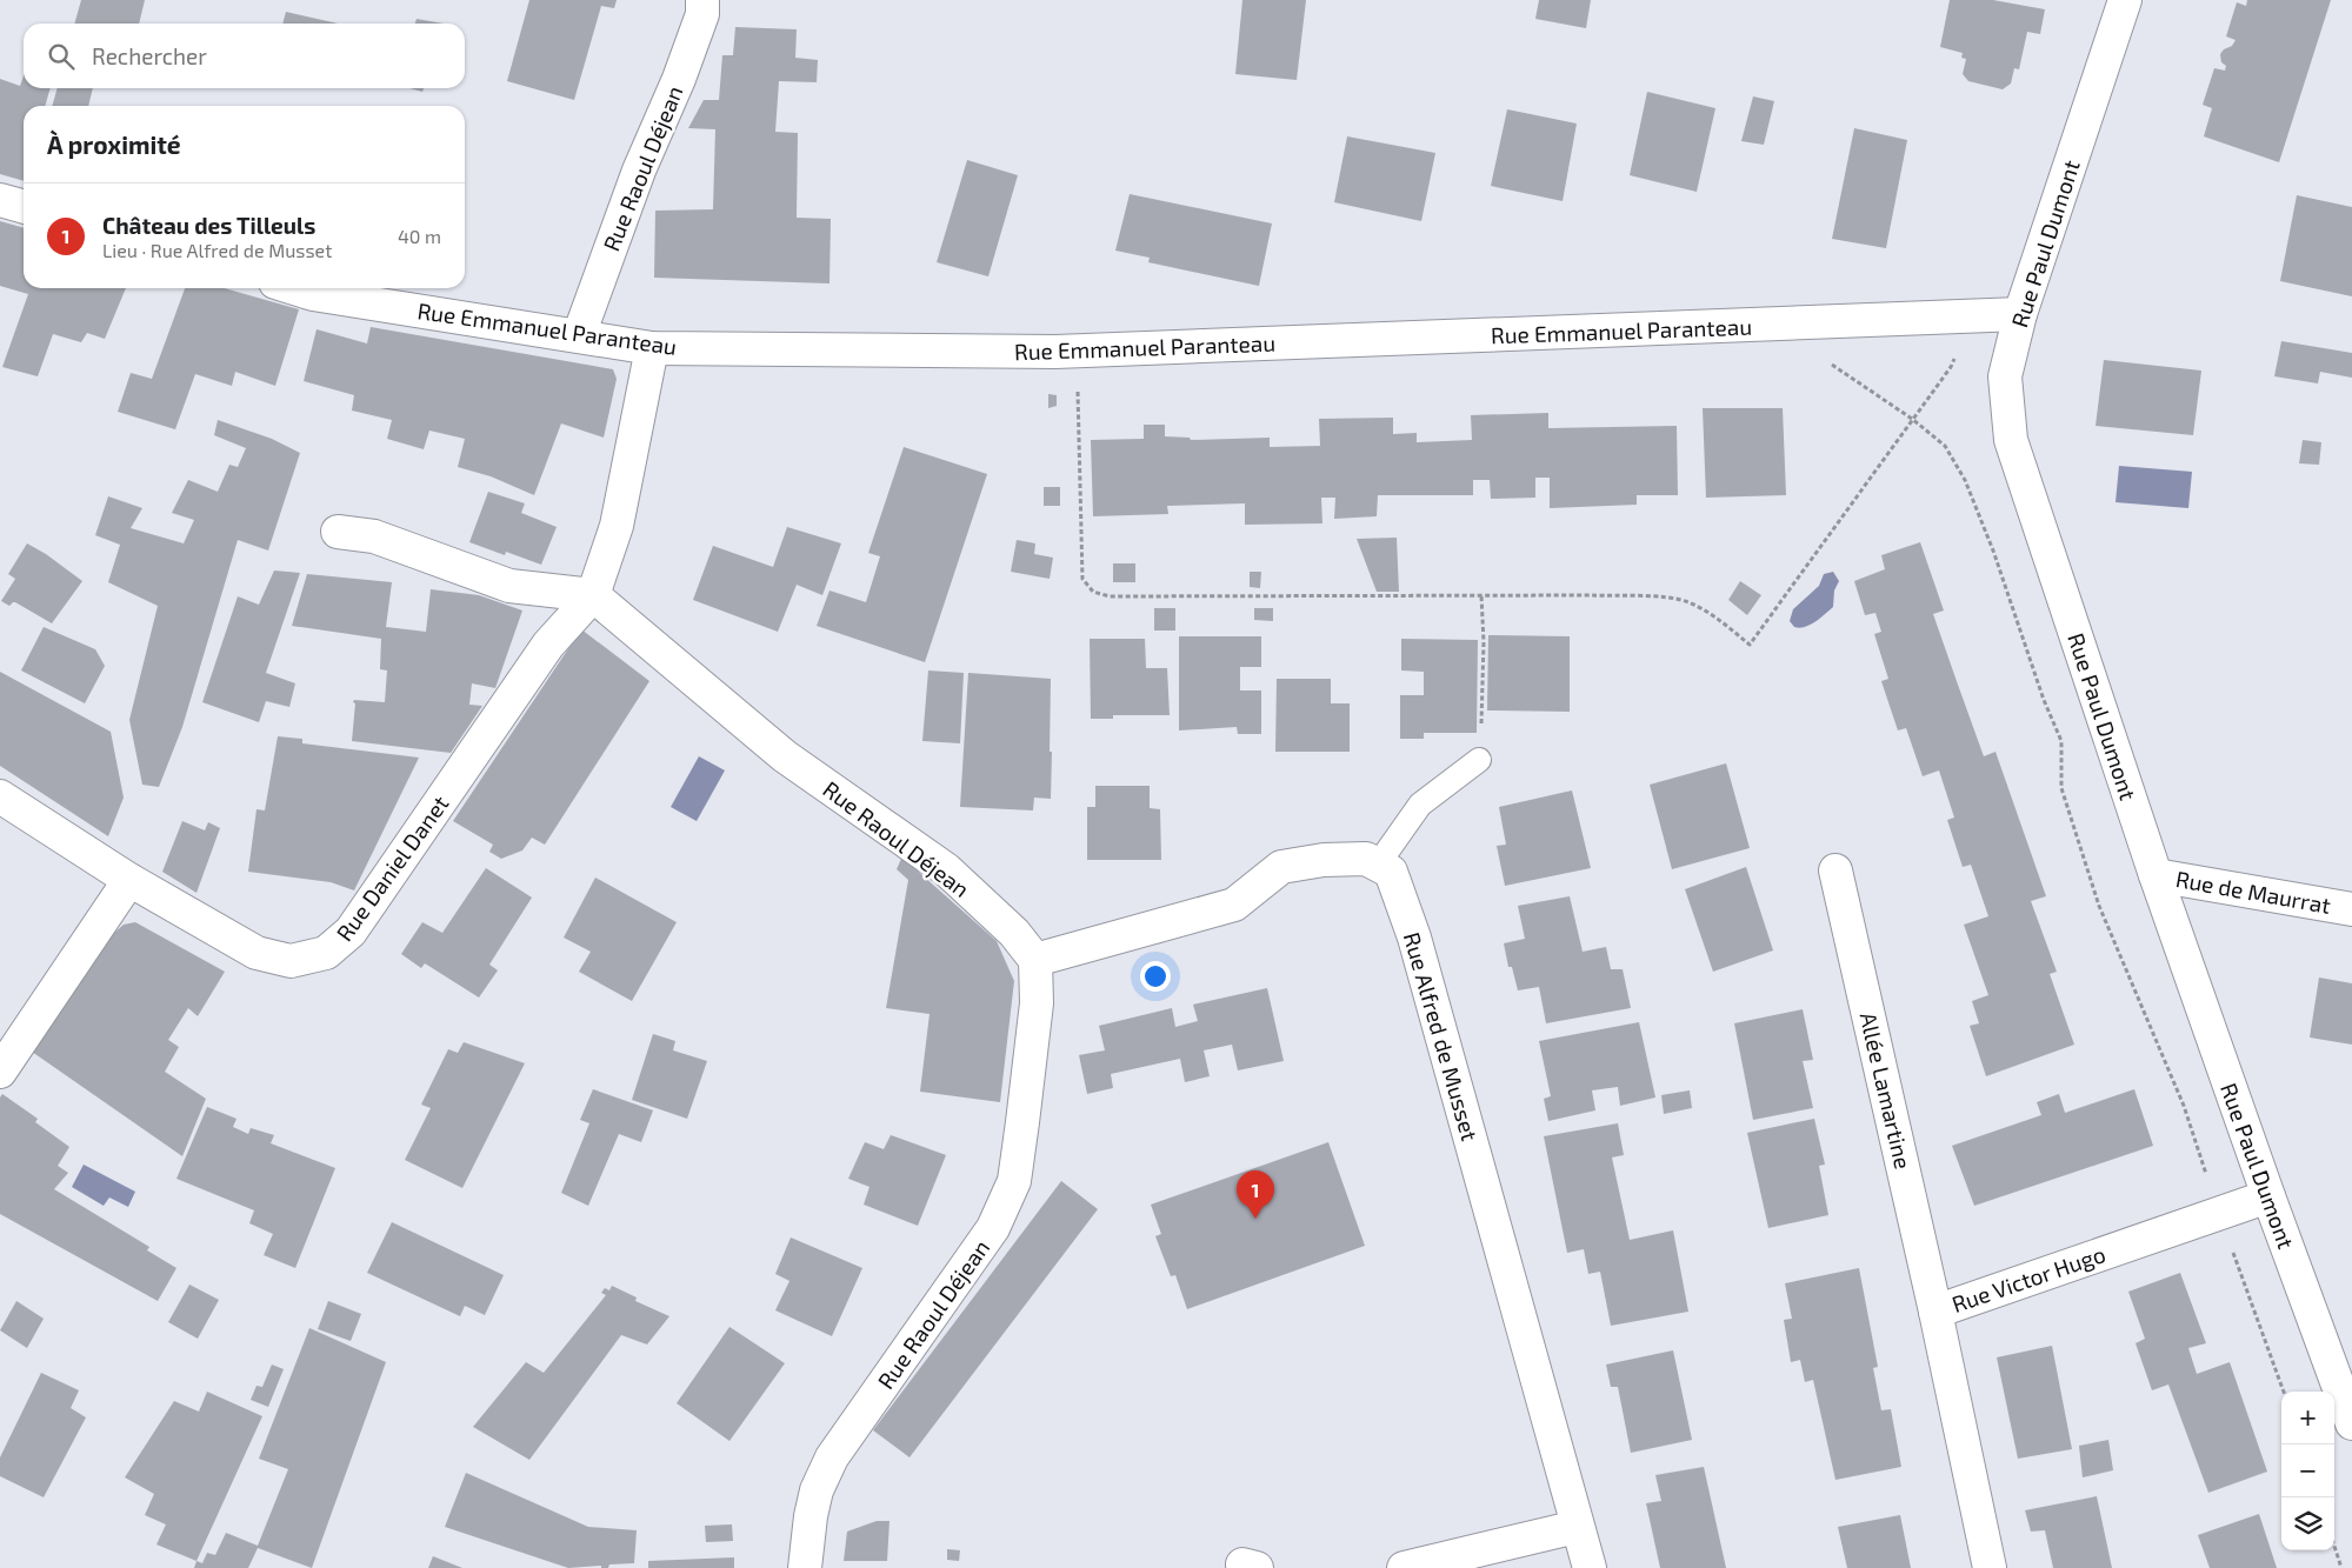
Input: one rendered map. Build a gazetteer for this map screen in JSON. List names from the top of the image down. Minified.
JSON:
{"streets":{"street":["Rue Raoul Déjean","Rue Paul Dumont","Rue Emmanuel Paranteau","Rue Daniel Danet","Rue de Maurrat","Rue Alfred de Musset","Allée Lamartine","Rue Victor Hugo"]},"crossings":[["Rue Raoul Déjean","Rue Emmanuel Paranteau"],["Rue Raoul Déjean","Rue Daniel Danet"],["Rue Paul Dumont","Rue Emmanuel Paranteau"],["Rue Paul Dumont","Rue de Maurrat"],["Rue Paul Dumont","Rue Victor Hugo"],["Allée Lamartine","Rue Victor Hugo"]],"page":{"search":"Rechercher","heading":"À proximité","list":[{"mark":"1","name":"Château des Tilleuls","note":"Lieu · Rue Alfred de Musset","value":"40 m"}],"pins":"1","map_buttons":["+","−"]}}
